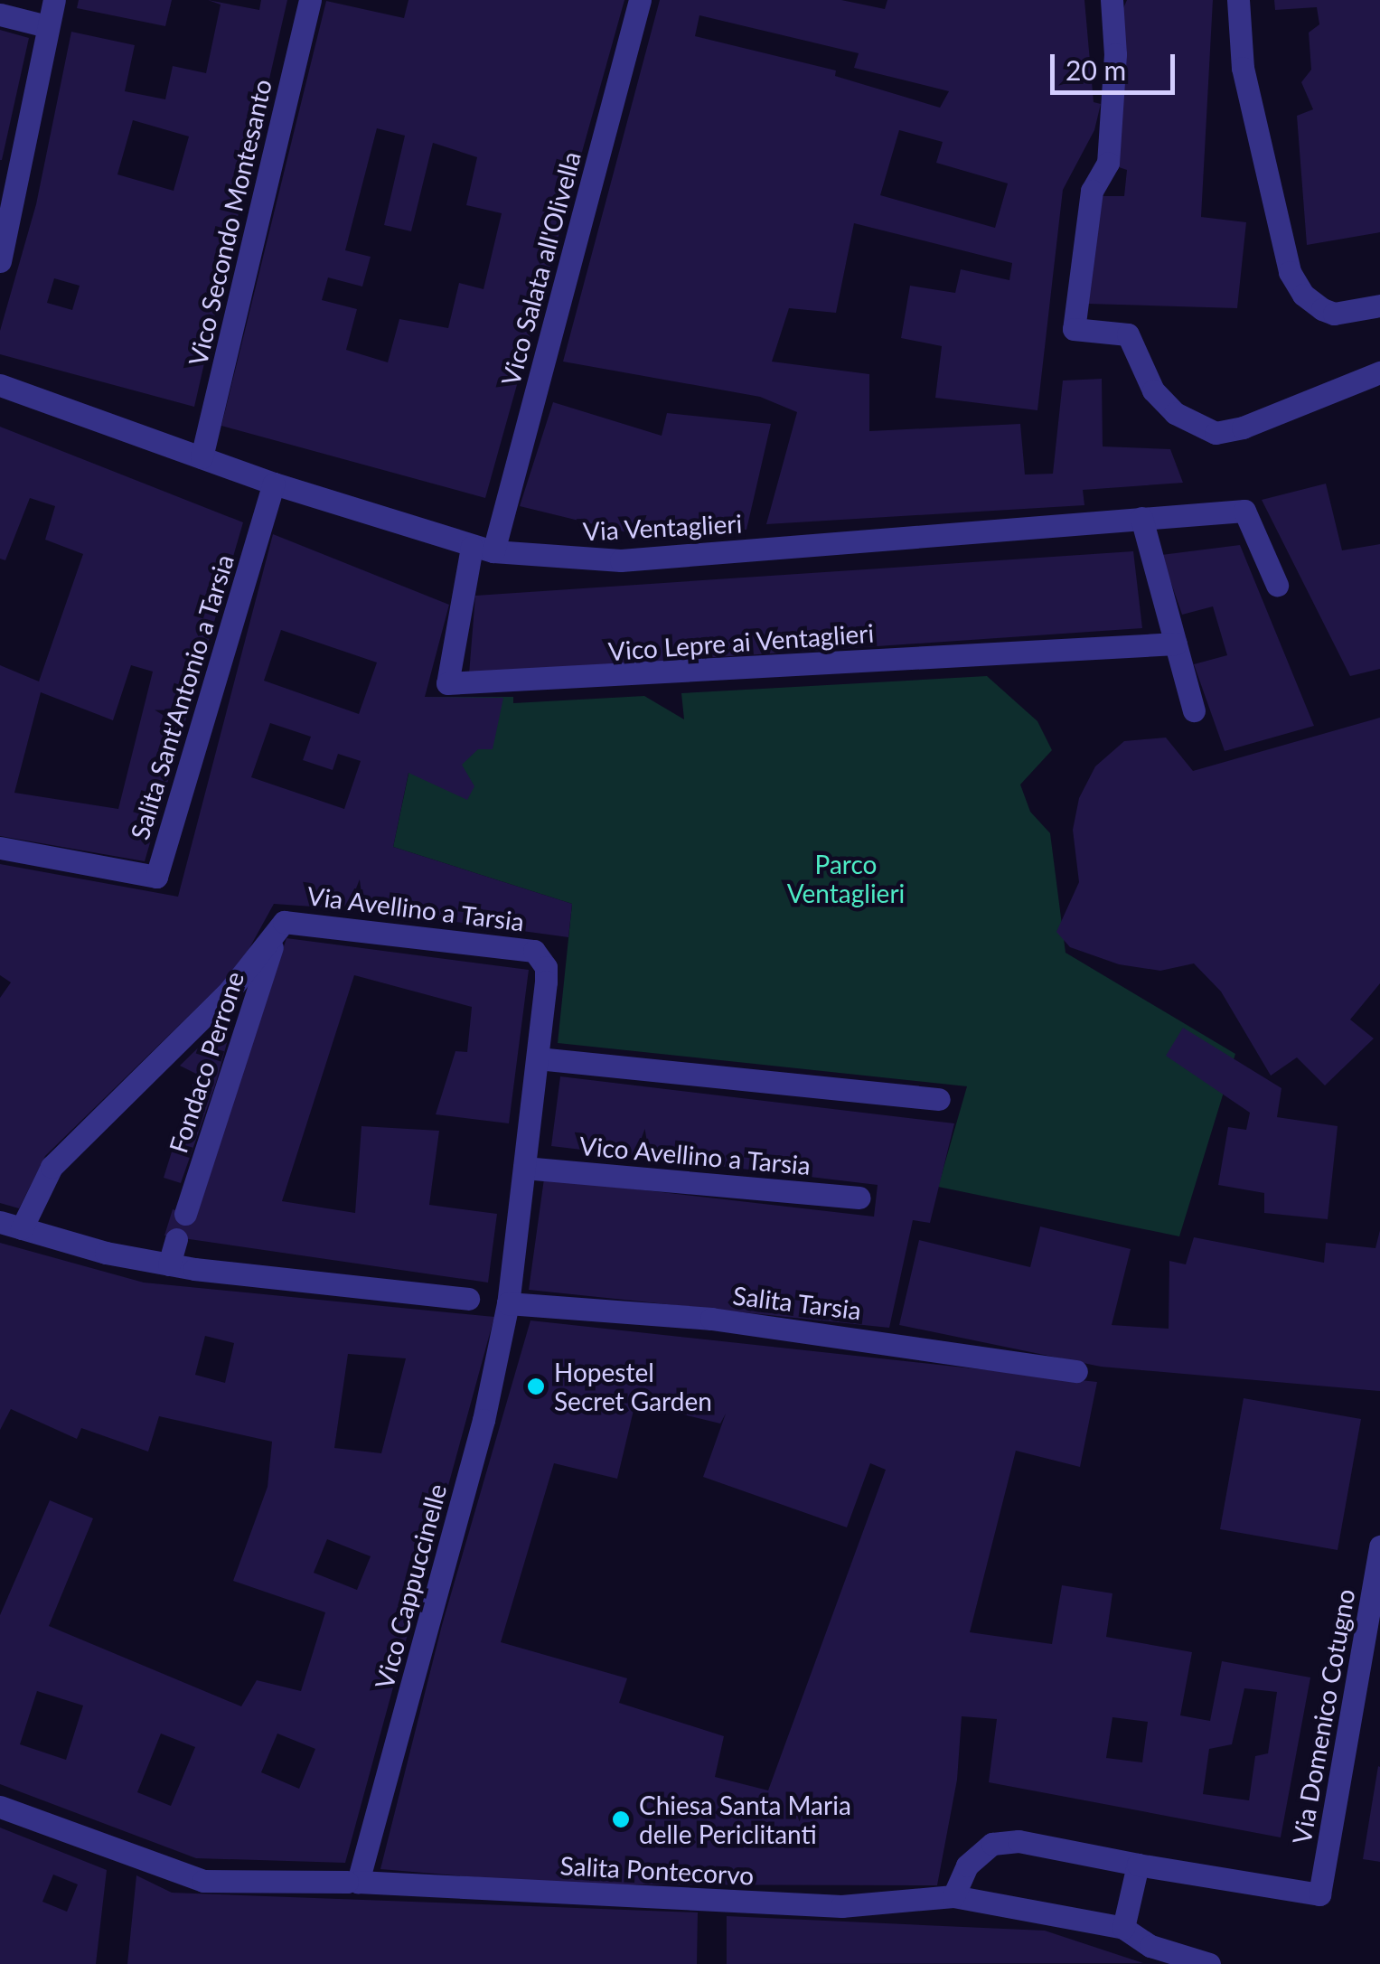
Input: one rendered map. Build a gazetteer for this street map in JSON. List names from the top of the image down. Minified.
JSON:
{"streets":{"street":["Vico Secondo Montesanto","Vico Salata all'Olivella","Via Ventaglieri","Vico Lepre ai Ventaglieri","Salita Sant'Antonio a Tarsia","Via Avellino a Tarsia","Fondaco Perrone","Vico Avellino a Tarsia","Salita Tarsia","Vico Cappuccinelle","Via Domenico Cotugno","Salita Pontecorvo"]},"crossings":[["Vico Secondo Montesanto","Via Ventaglieri"],["Vico Salata all'Olivella","Via Ventaglieri"],["Vico Salata all'Olivella","Vico Lepre ai Ventaglieri"],["Via Ventaglieri","Vico Lepre ai Ventaglieri"],["Via Ventaglieri","Salita Sant'Antonio a Tarsia"],["Via Avellino a Tarsia","Fondaco Perrone"],["Via Avellino a Tarsia","Vico Avellino a Tarsia"],["Via Avellino a Tarsia","Salita Tarsia"],["Via Avellino a Tarsia","Vico Cappuccinelle"],["Salita Tarsia","Vico Cappuccinelle"],["Vico Cappuccinelle","Salita Pontecorvo"]],"parks":["Parco Ventaglieri"],"places":["Hopestel Secret Garden","Chiesa Santa Maria delle Periclitanti"],"scale_bar":"20 m"}
